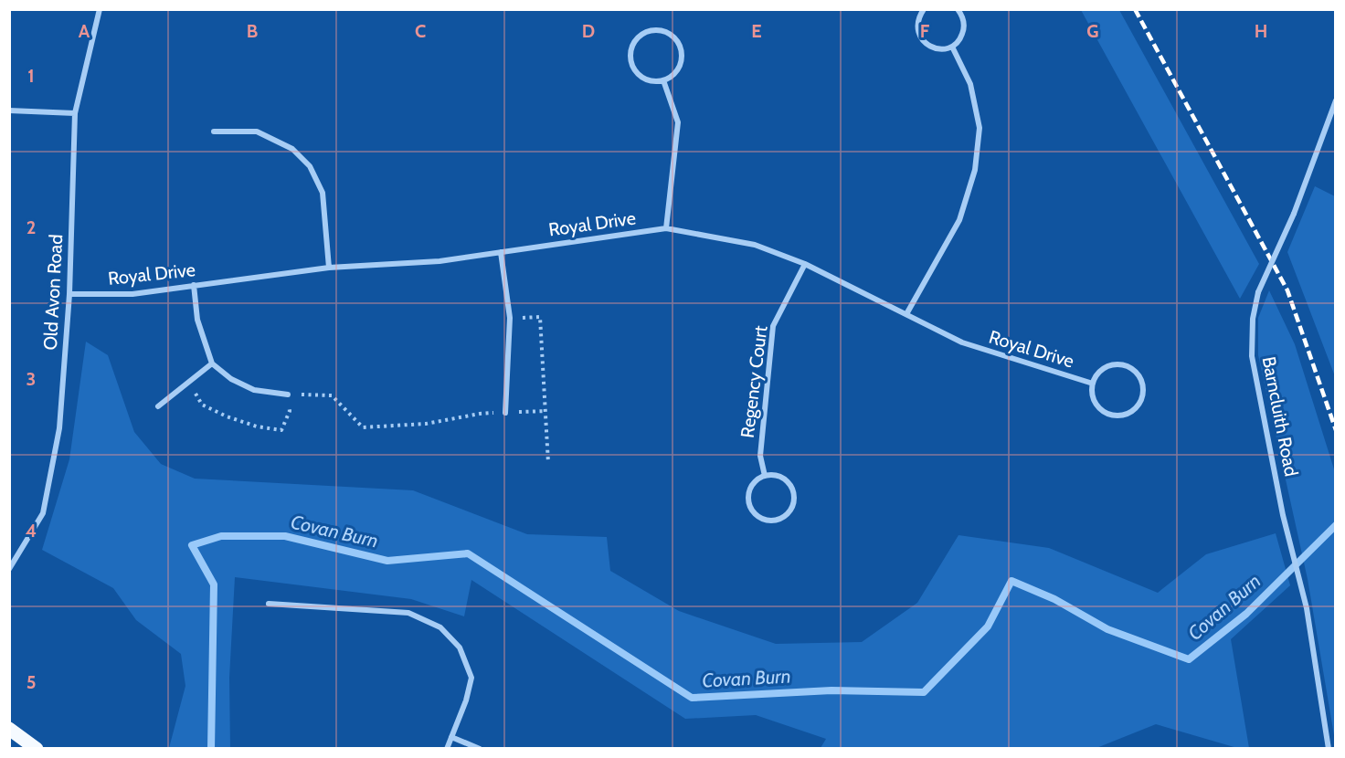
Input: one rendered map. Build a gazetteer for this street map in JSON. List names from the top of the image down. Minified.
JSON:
{"streets":{"street":["Royal Drive","Old Avon Road","Regency Court","Barncluith Road"]},"crossings":[["Royal Drive","Old Avon Road"],["Royal Drive","Regency Court"]],"water":["Covan Burn"],"grid":{"columns":["A","B","C","D","E","F","G","H"],"rows":["1","2","3","4","5"]}}
